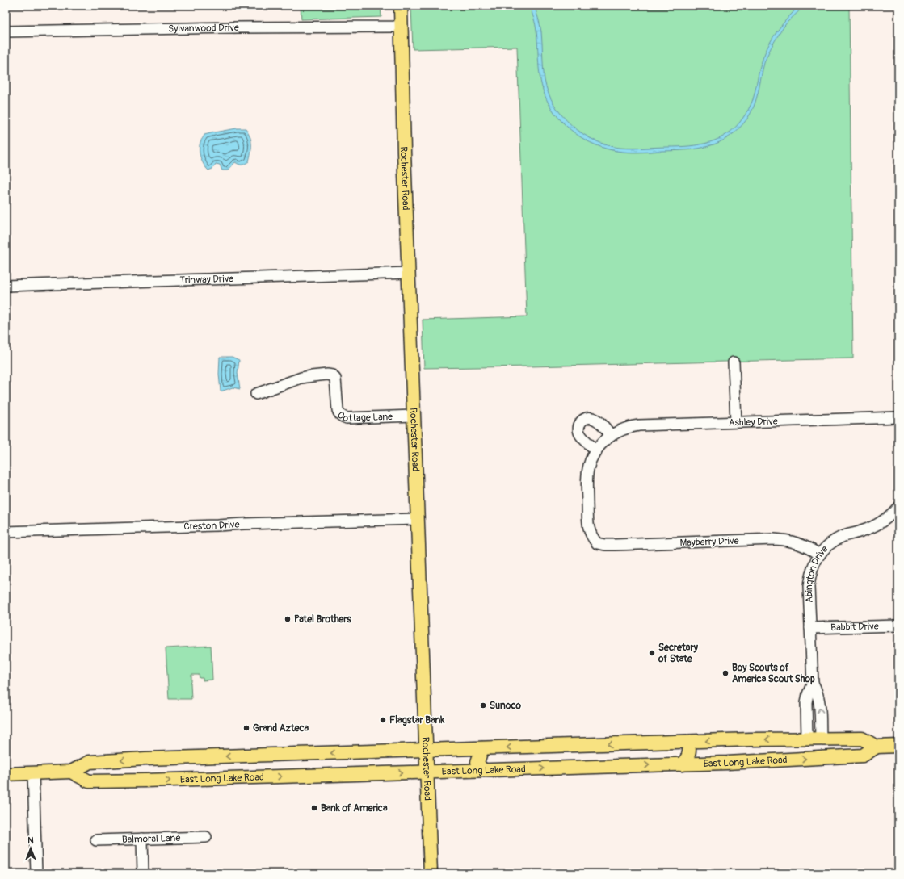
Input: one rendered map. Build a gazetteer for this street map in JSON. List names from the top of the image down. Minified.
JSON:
{"streets":{"main road":["Rochester Road","East Long Lake Road"],"street":["Sylvanwood Drive","Trinway Drive","Cottage Lane","Ashley Drive","Creston Drive","Mayberry Drive","Abington Drive","Babbit Drive","Balmoral Lane"]},"crossings":[["Sylvanwood Drive","Rochester Road"],["Rochester Road","Trinway Drive"],["Rochester Road","Cottage Lane"],["Rochester Road","Creston Drive"],["Rochester Road","East Long Lake Road"],["Ashley Drive","Mayberry Drive"],["Mayberry Drive","Abington Drive"],["Abington Drive","Babbit Drive"],["Abington Drive","East Long Lake Road"]],"places":["Patel Brothers","Secretary of State","Boy Scouts of America Scout Shop","Sunoco","Flagstar Bank","Grand Azteca","Bank of America"],"north":"top"}
